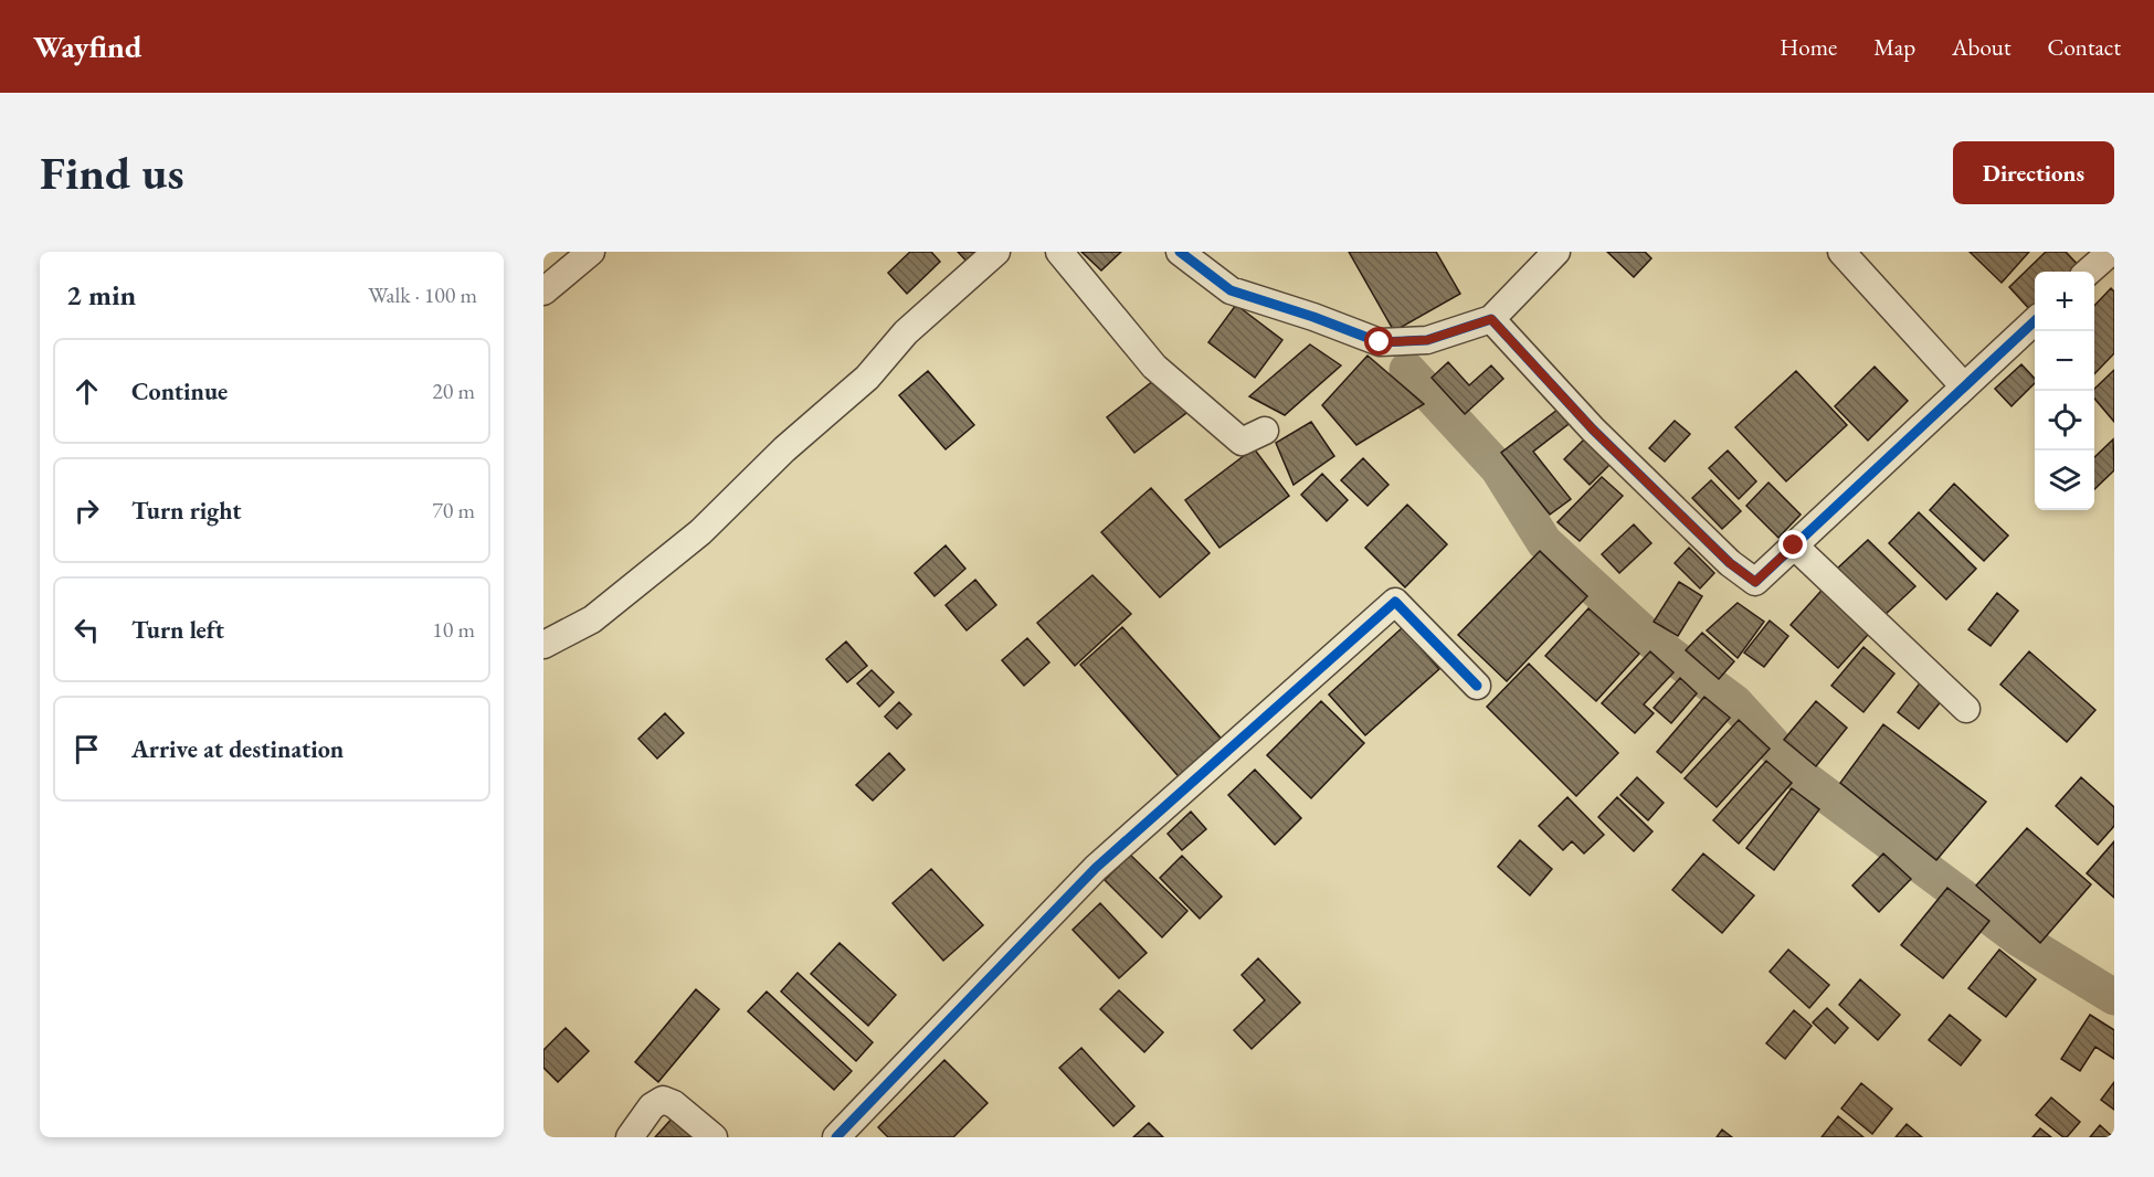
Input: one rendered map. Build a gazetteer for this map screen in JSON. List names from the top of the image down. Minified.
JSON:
{"page":{"header":"Wayfind","nav":["Home","Map","About","Contact"],"buttons":"Directions","title":"Find us","heading":["2 min","Walk · 100 m"],"map_buttons":["+","−"],"list":[["Continue","20 m"],["Turn right","70 m"],["Turn left","10 m"],"Arrive at destination"]}}
